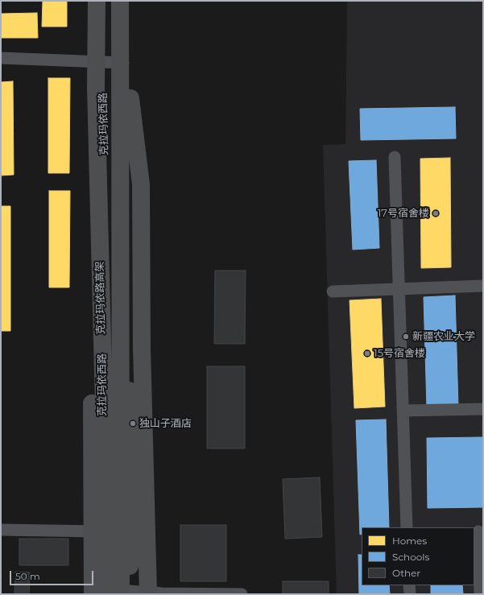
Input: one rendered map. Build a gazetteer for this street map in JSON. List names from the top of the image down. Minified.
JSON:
{"streets":{"main road":["克拉玛依西路","克拉玛依路高架"]},"crossings":[["克拉玛依西路","克拉玛依路高架"]],"places":["17号宿舍楼","新疆农业大学","15号宿舍楼","独山子酒店"],"legend":["Homes","Schools","Other"],"scale_bar":"50 m"}
